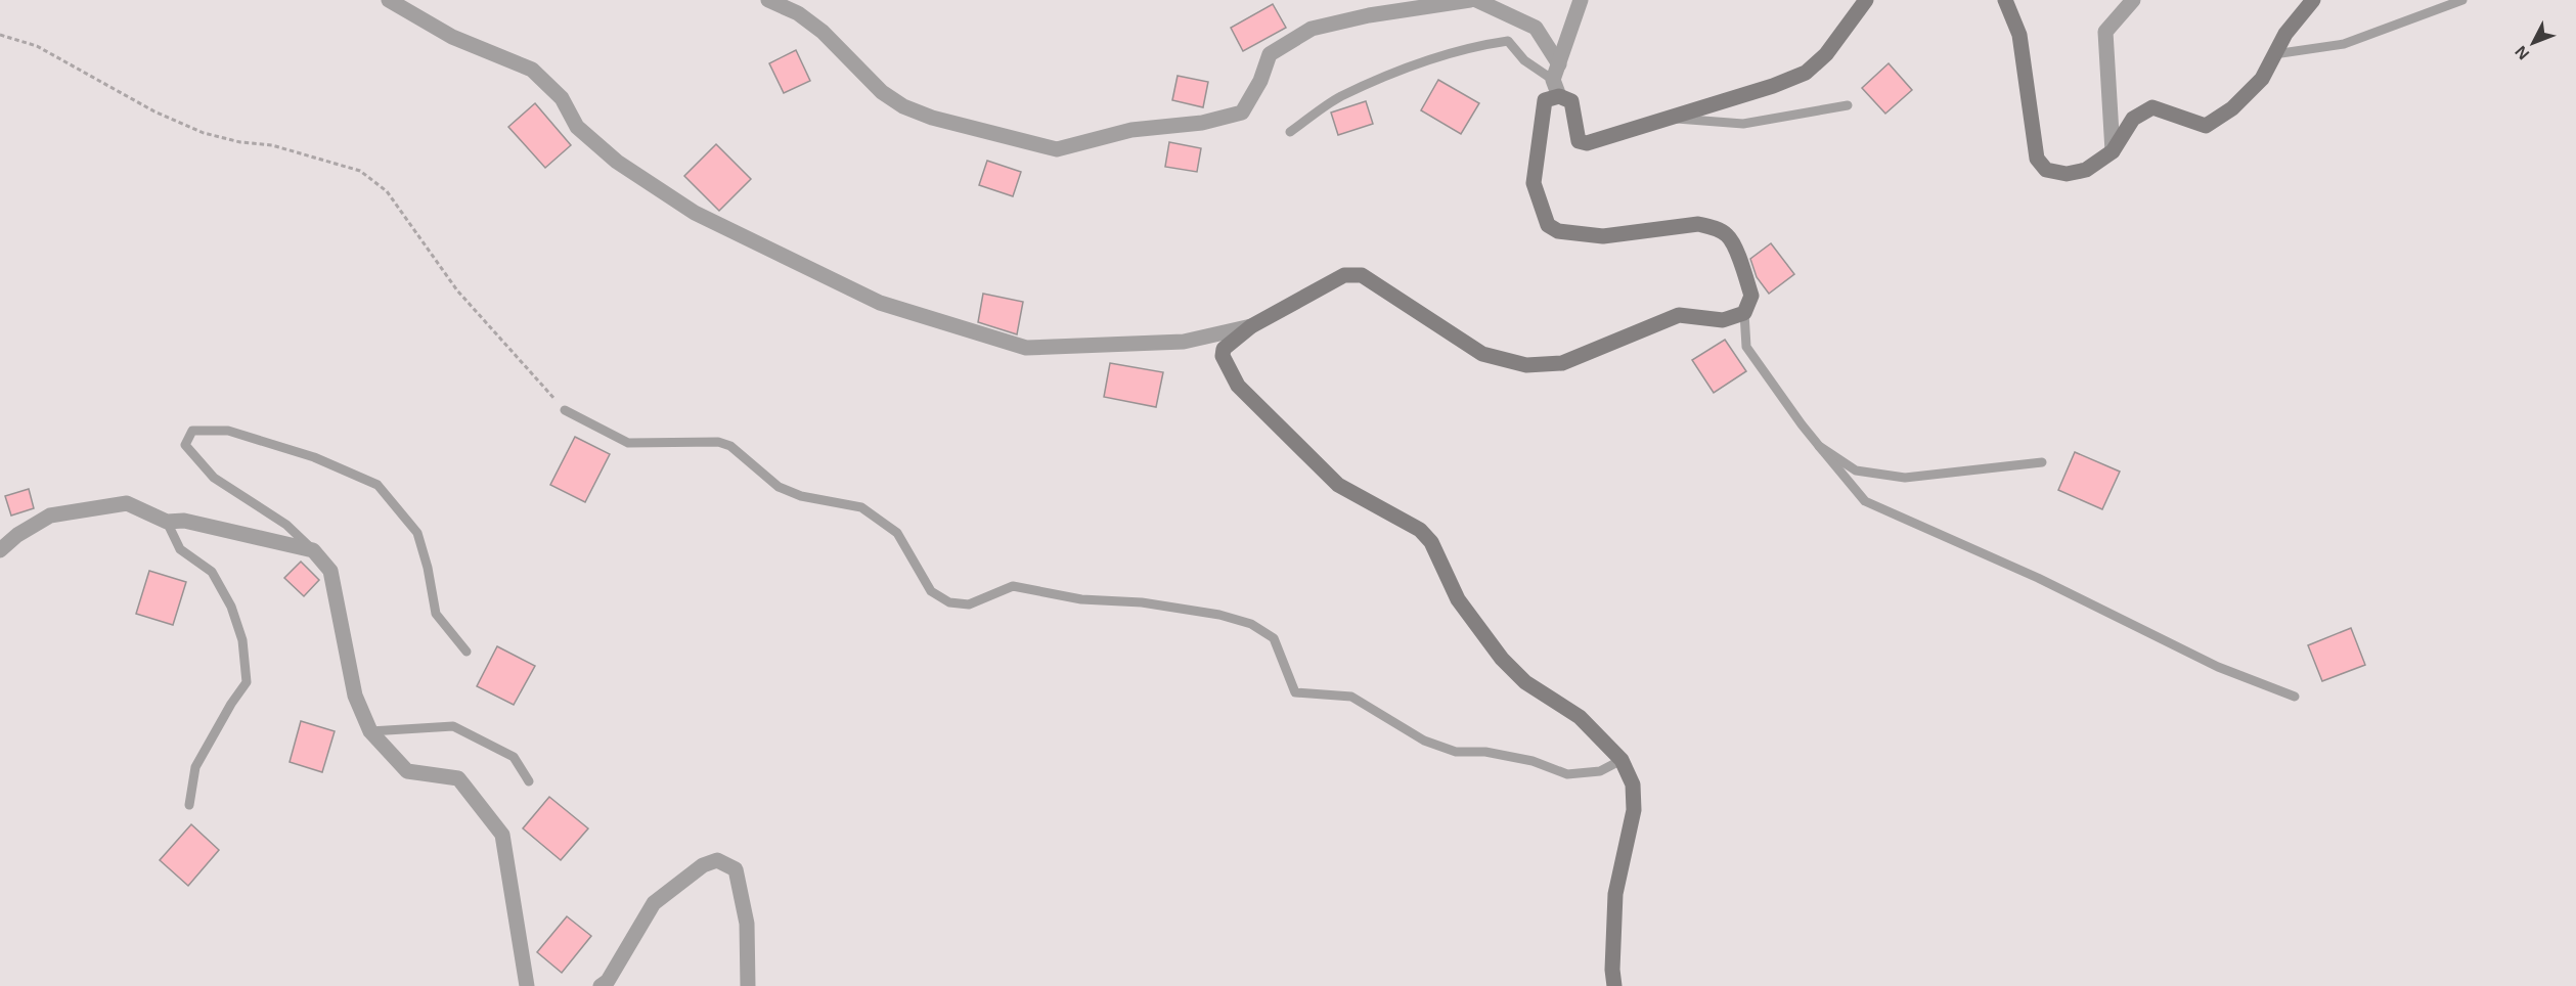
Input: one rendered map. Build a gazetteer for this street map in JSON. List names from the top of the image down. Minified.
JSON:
{"north":"bottom left"}
